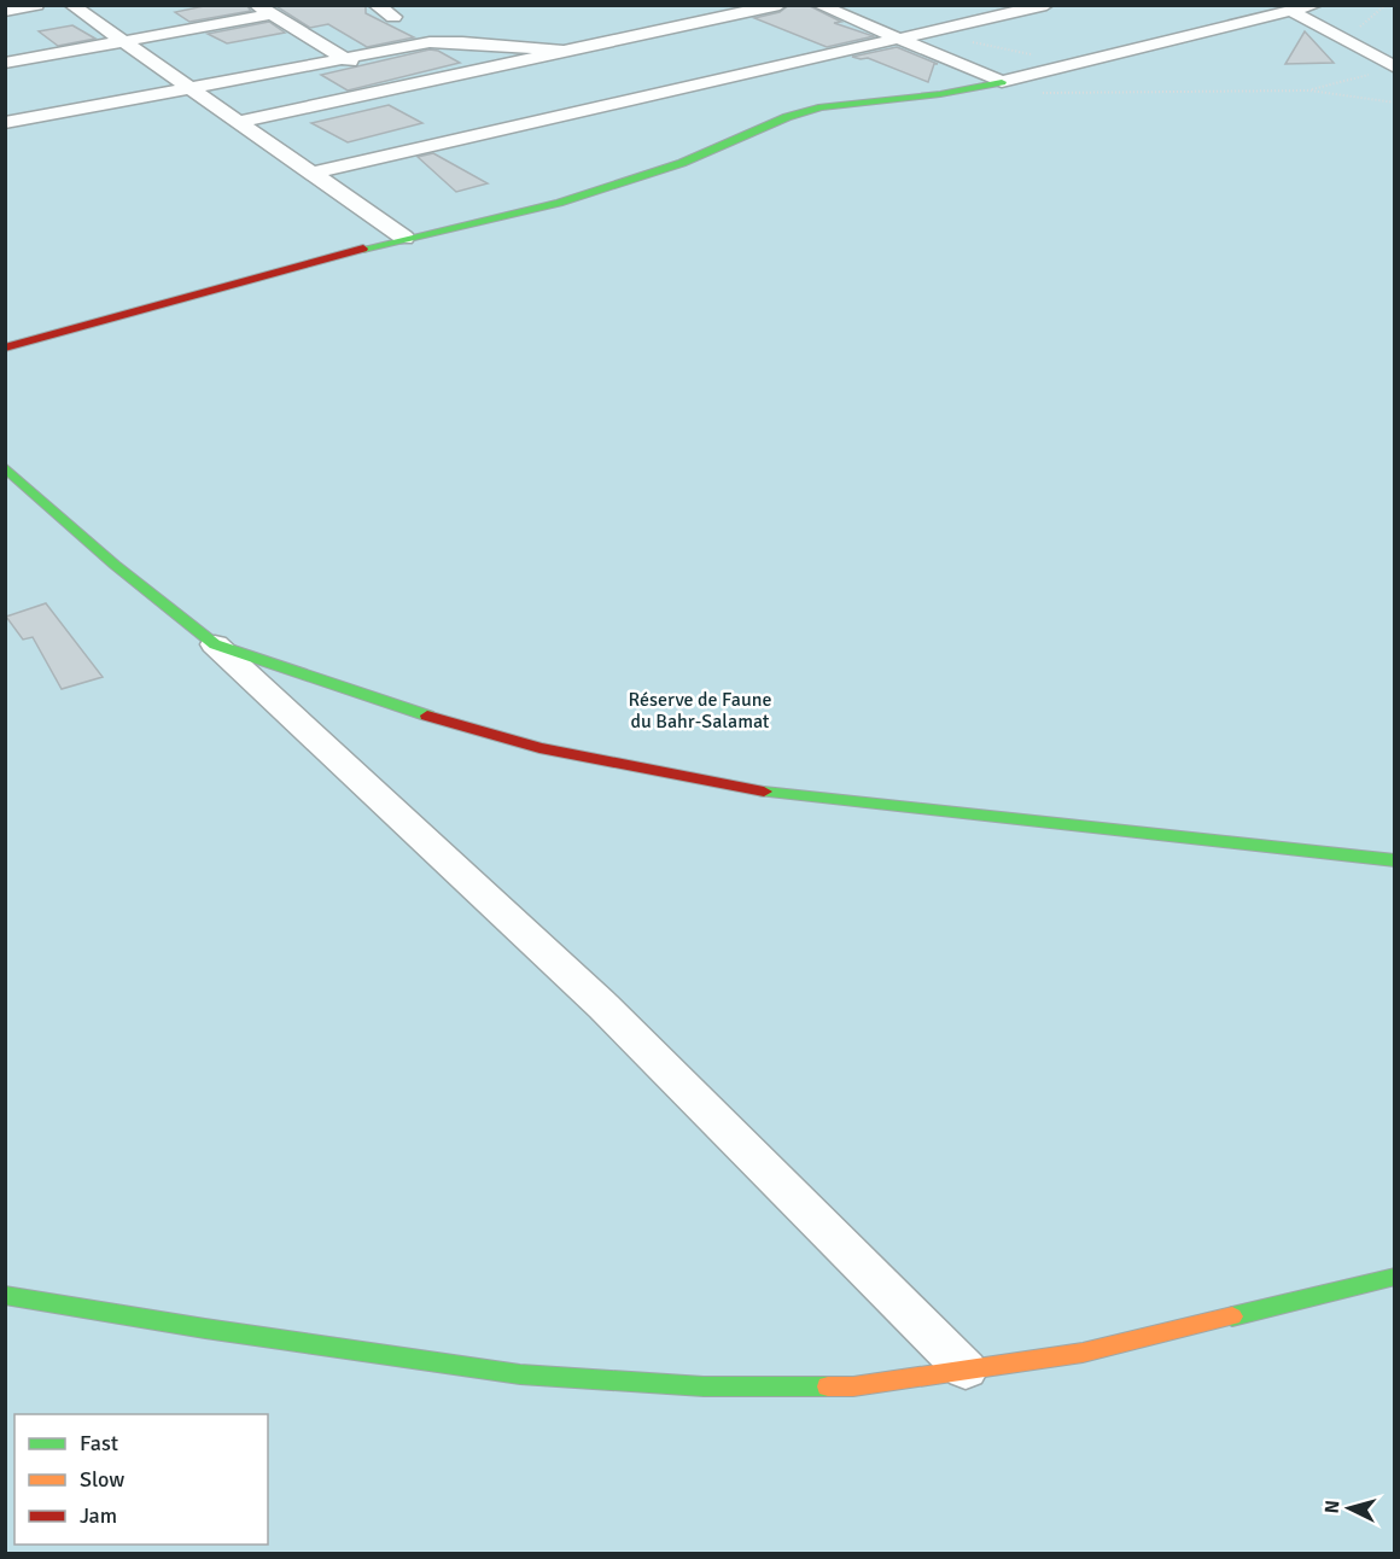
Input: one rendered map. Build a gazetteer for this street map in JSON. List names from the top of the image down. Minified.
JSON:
{"parks":["Réserve de Faune du Bahr-Salamat"],"legend":["Fast","Slow","Jam"],"north":"left"}
